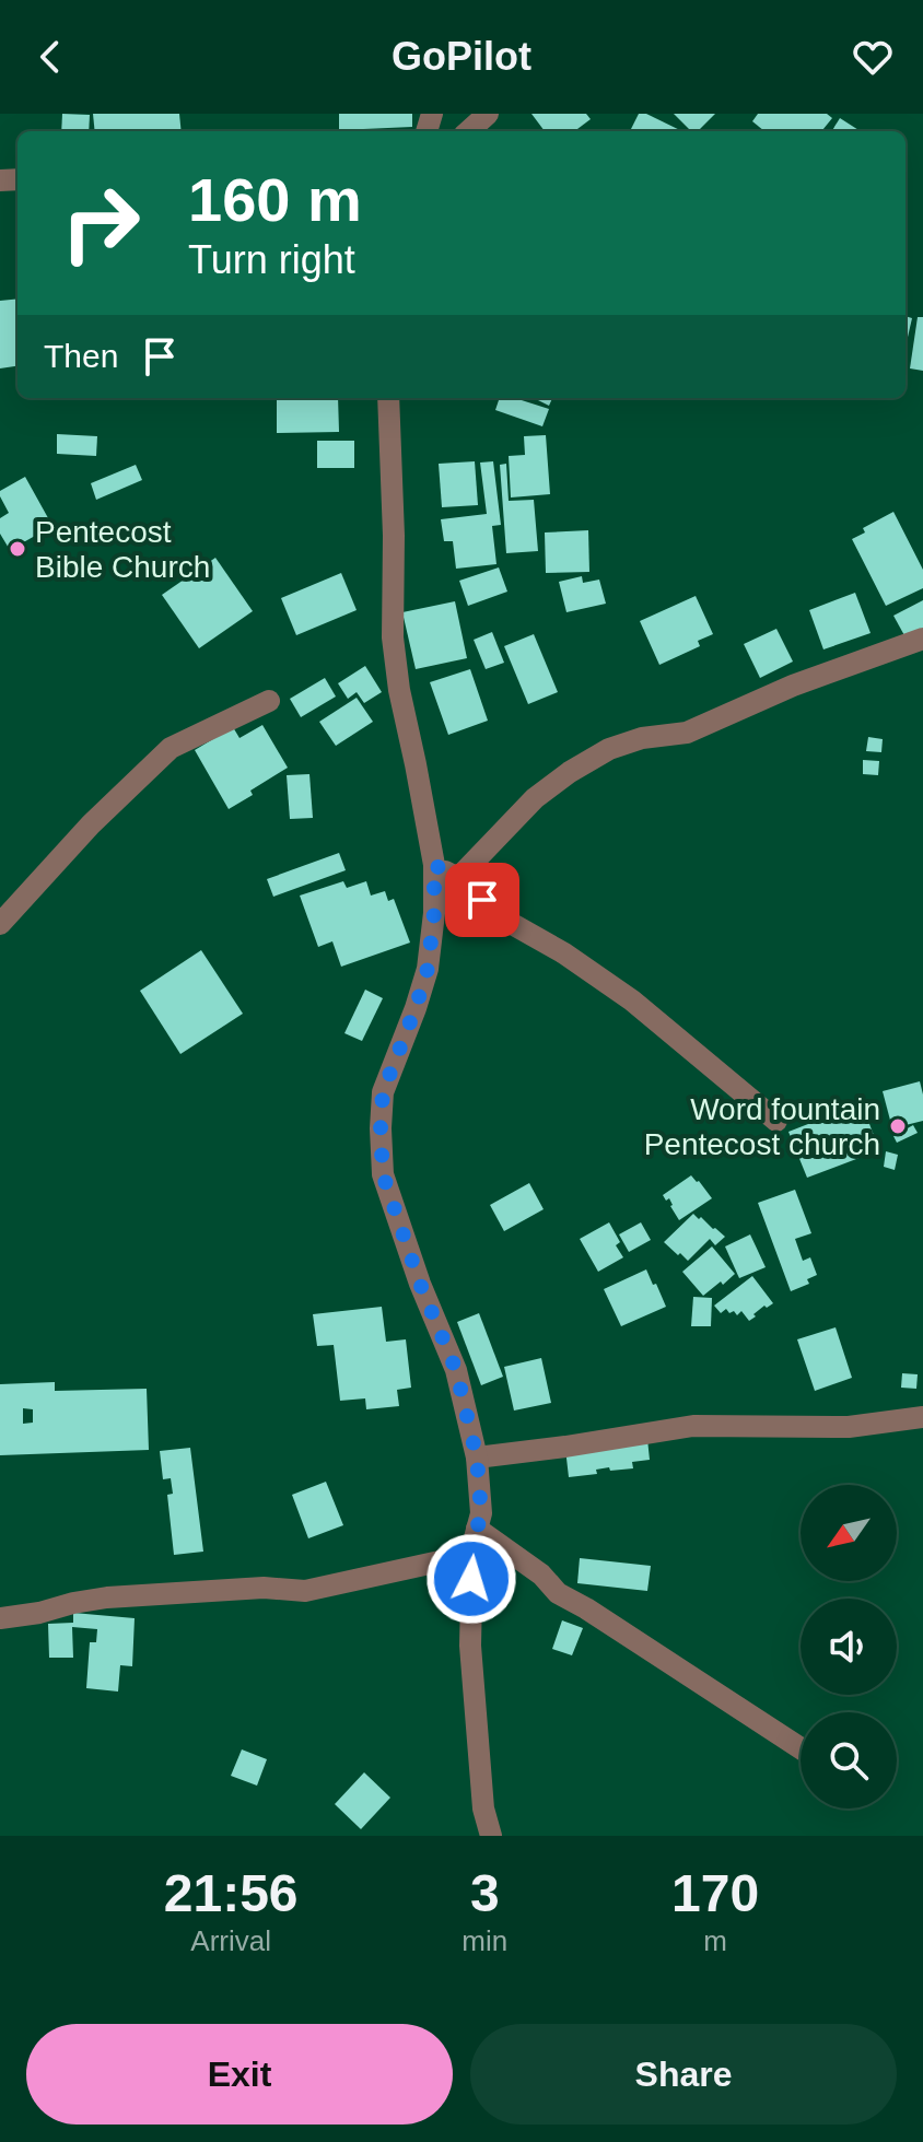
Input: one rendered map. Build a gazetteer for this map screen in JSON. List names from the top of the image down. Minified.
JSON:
{"places":["Pentecost Bible Church","Word fountain Pentecost church"],"north":"bottom left","page":{"header":"GoPilot","turn":["160 m","Turn right"],"then":"Then","eta":["21:56","Arrival","3","min","170","m"],"buttons":["Exit","Share"]}}
